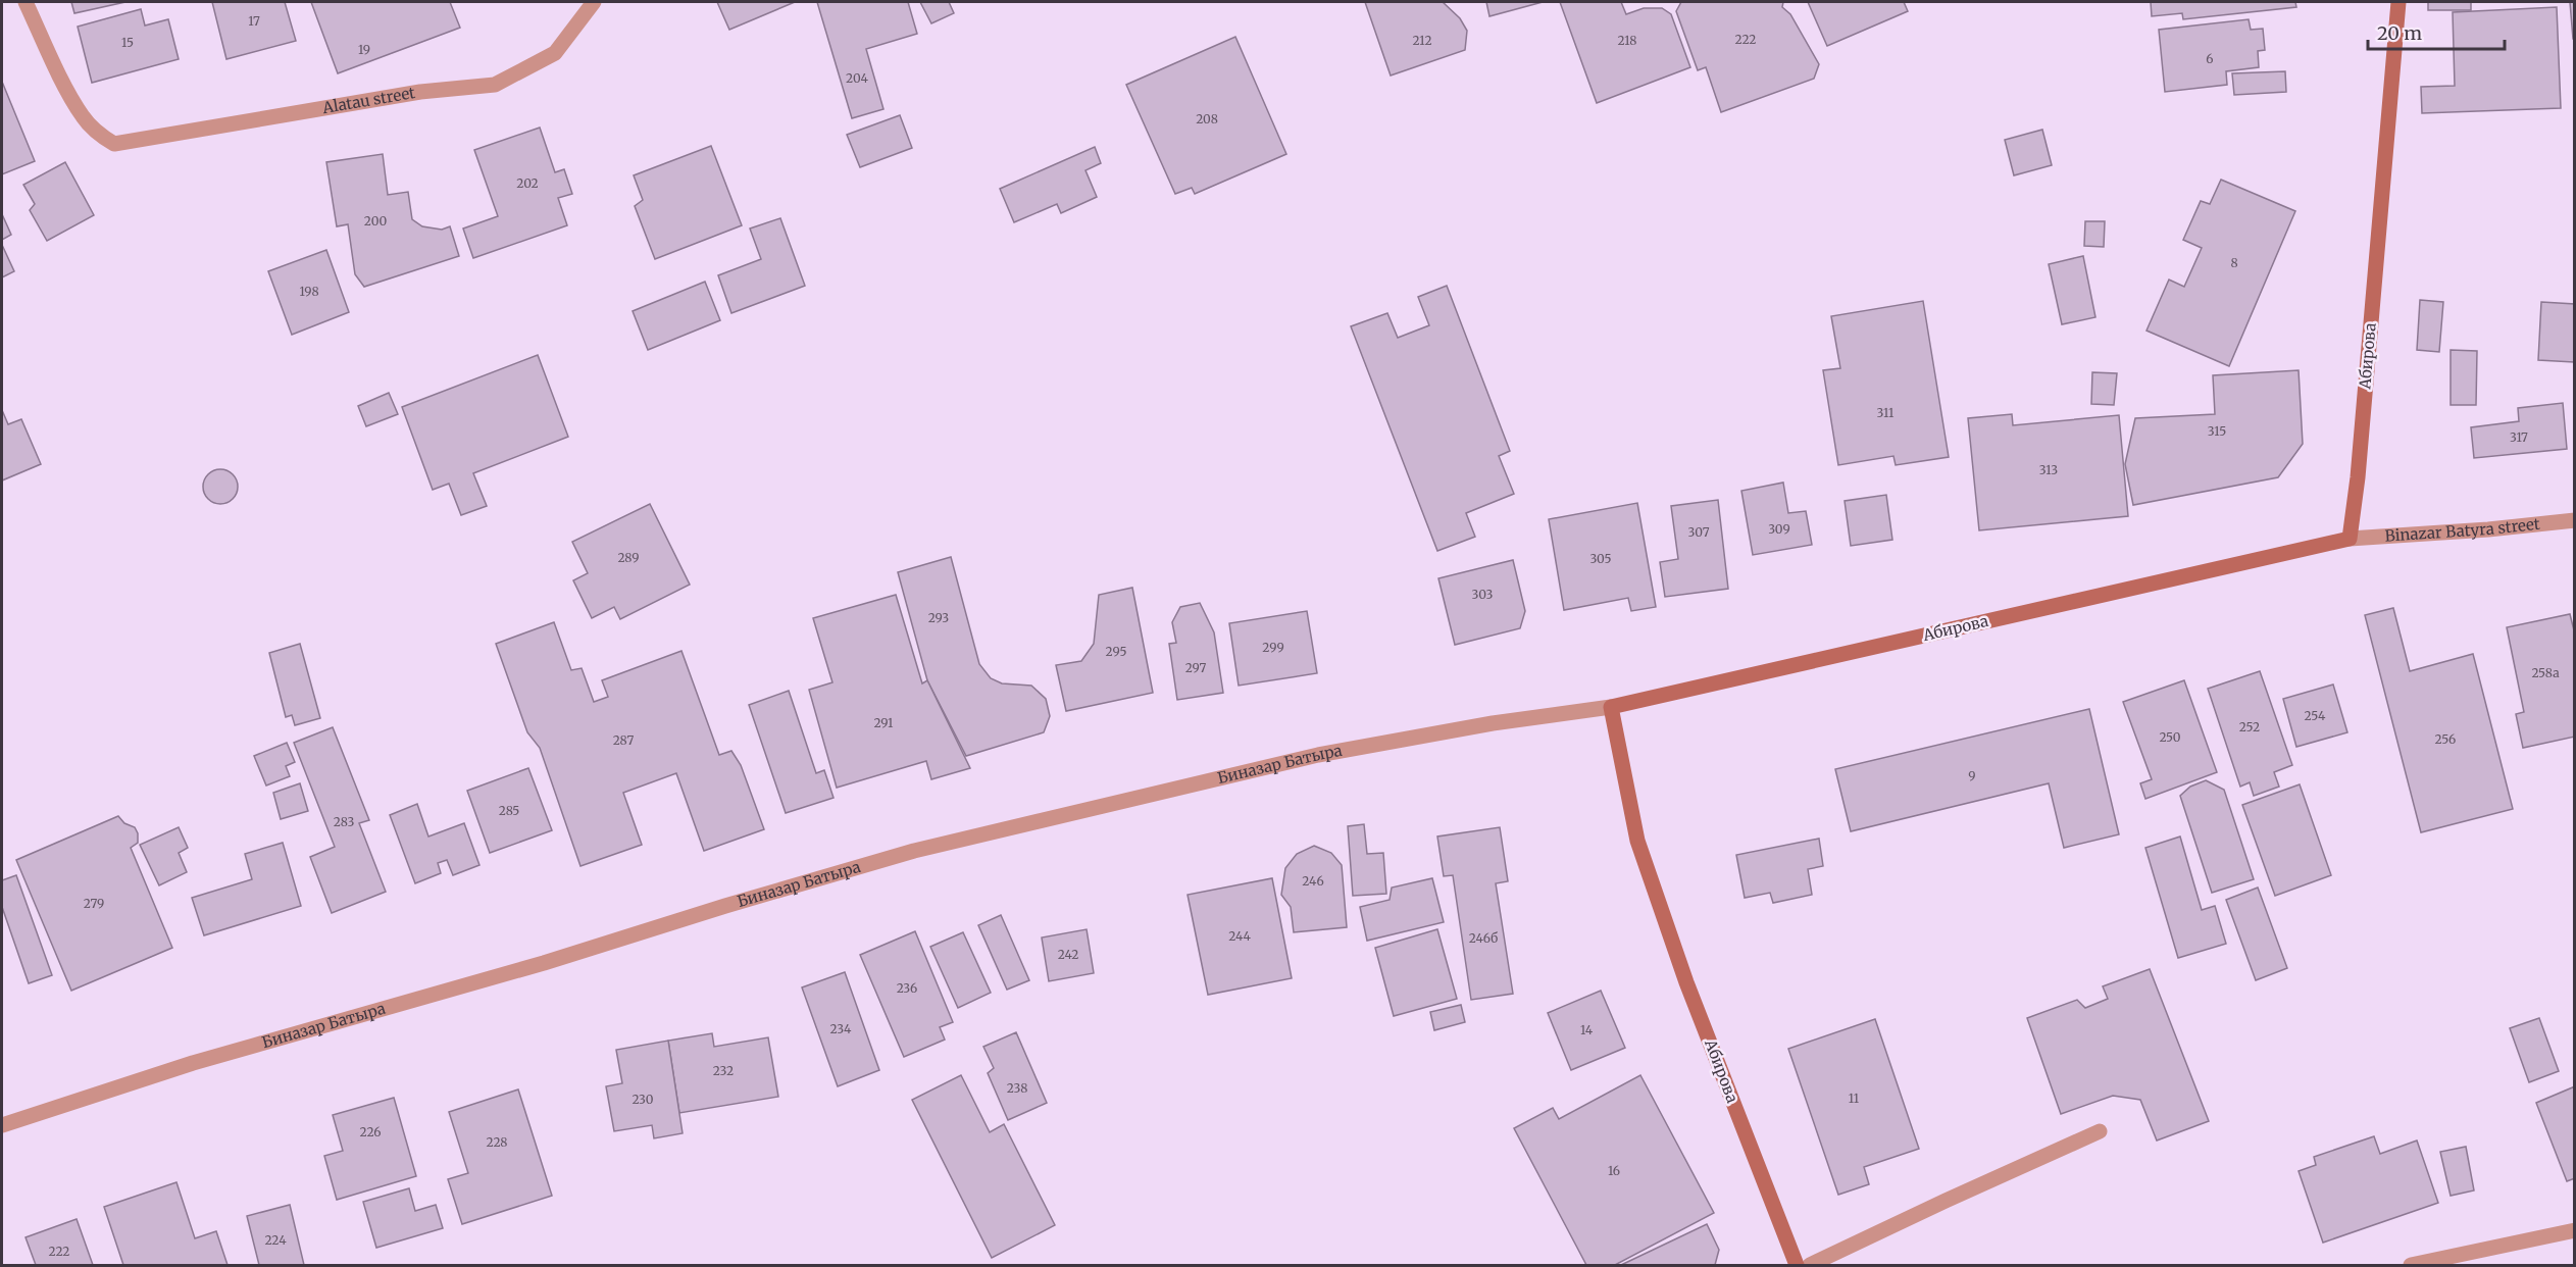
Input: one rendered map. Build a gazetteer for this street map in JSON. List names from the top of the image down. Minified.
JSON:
{"streets":{"main road":["Абирова"],"street":["Alatau street","Binazar Batyra street","Биназар Батыра"]},"crossings":[["Абирова","Binazar Batyra street"],["Абирова","Биназар Батыра"]],"house_numbers":["17","222","212","218","15","19","6","204","208","202","200","8","198","311","315","317","313","309","307","289","305","303","293","299","295","297","258а","254","291","252","250","256","287","9","285","283","246","279","244","246б","242","236","234","14","232","238","11","230","226","228","16","224","222"],"scale_bar":"20 m"}
